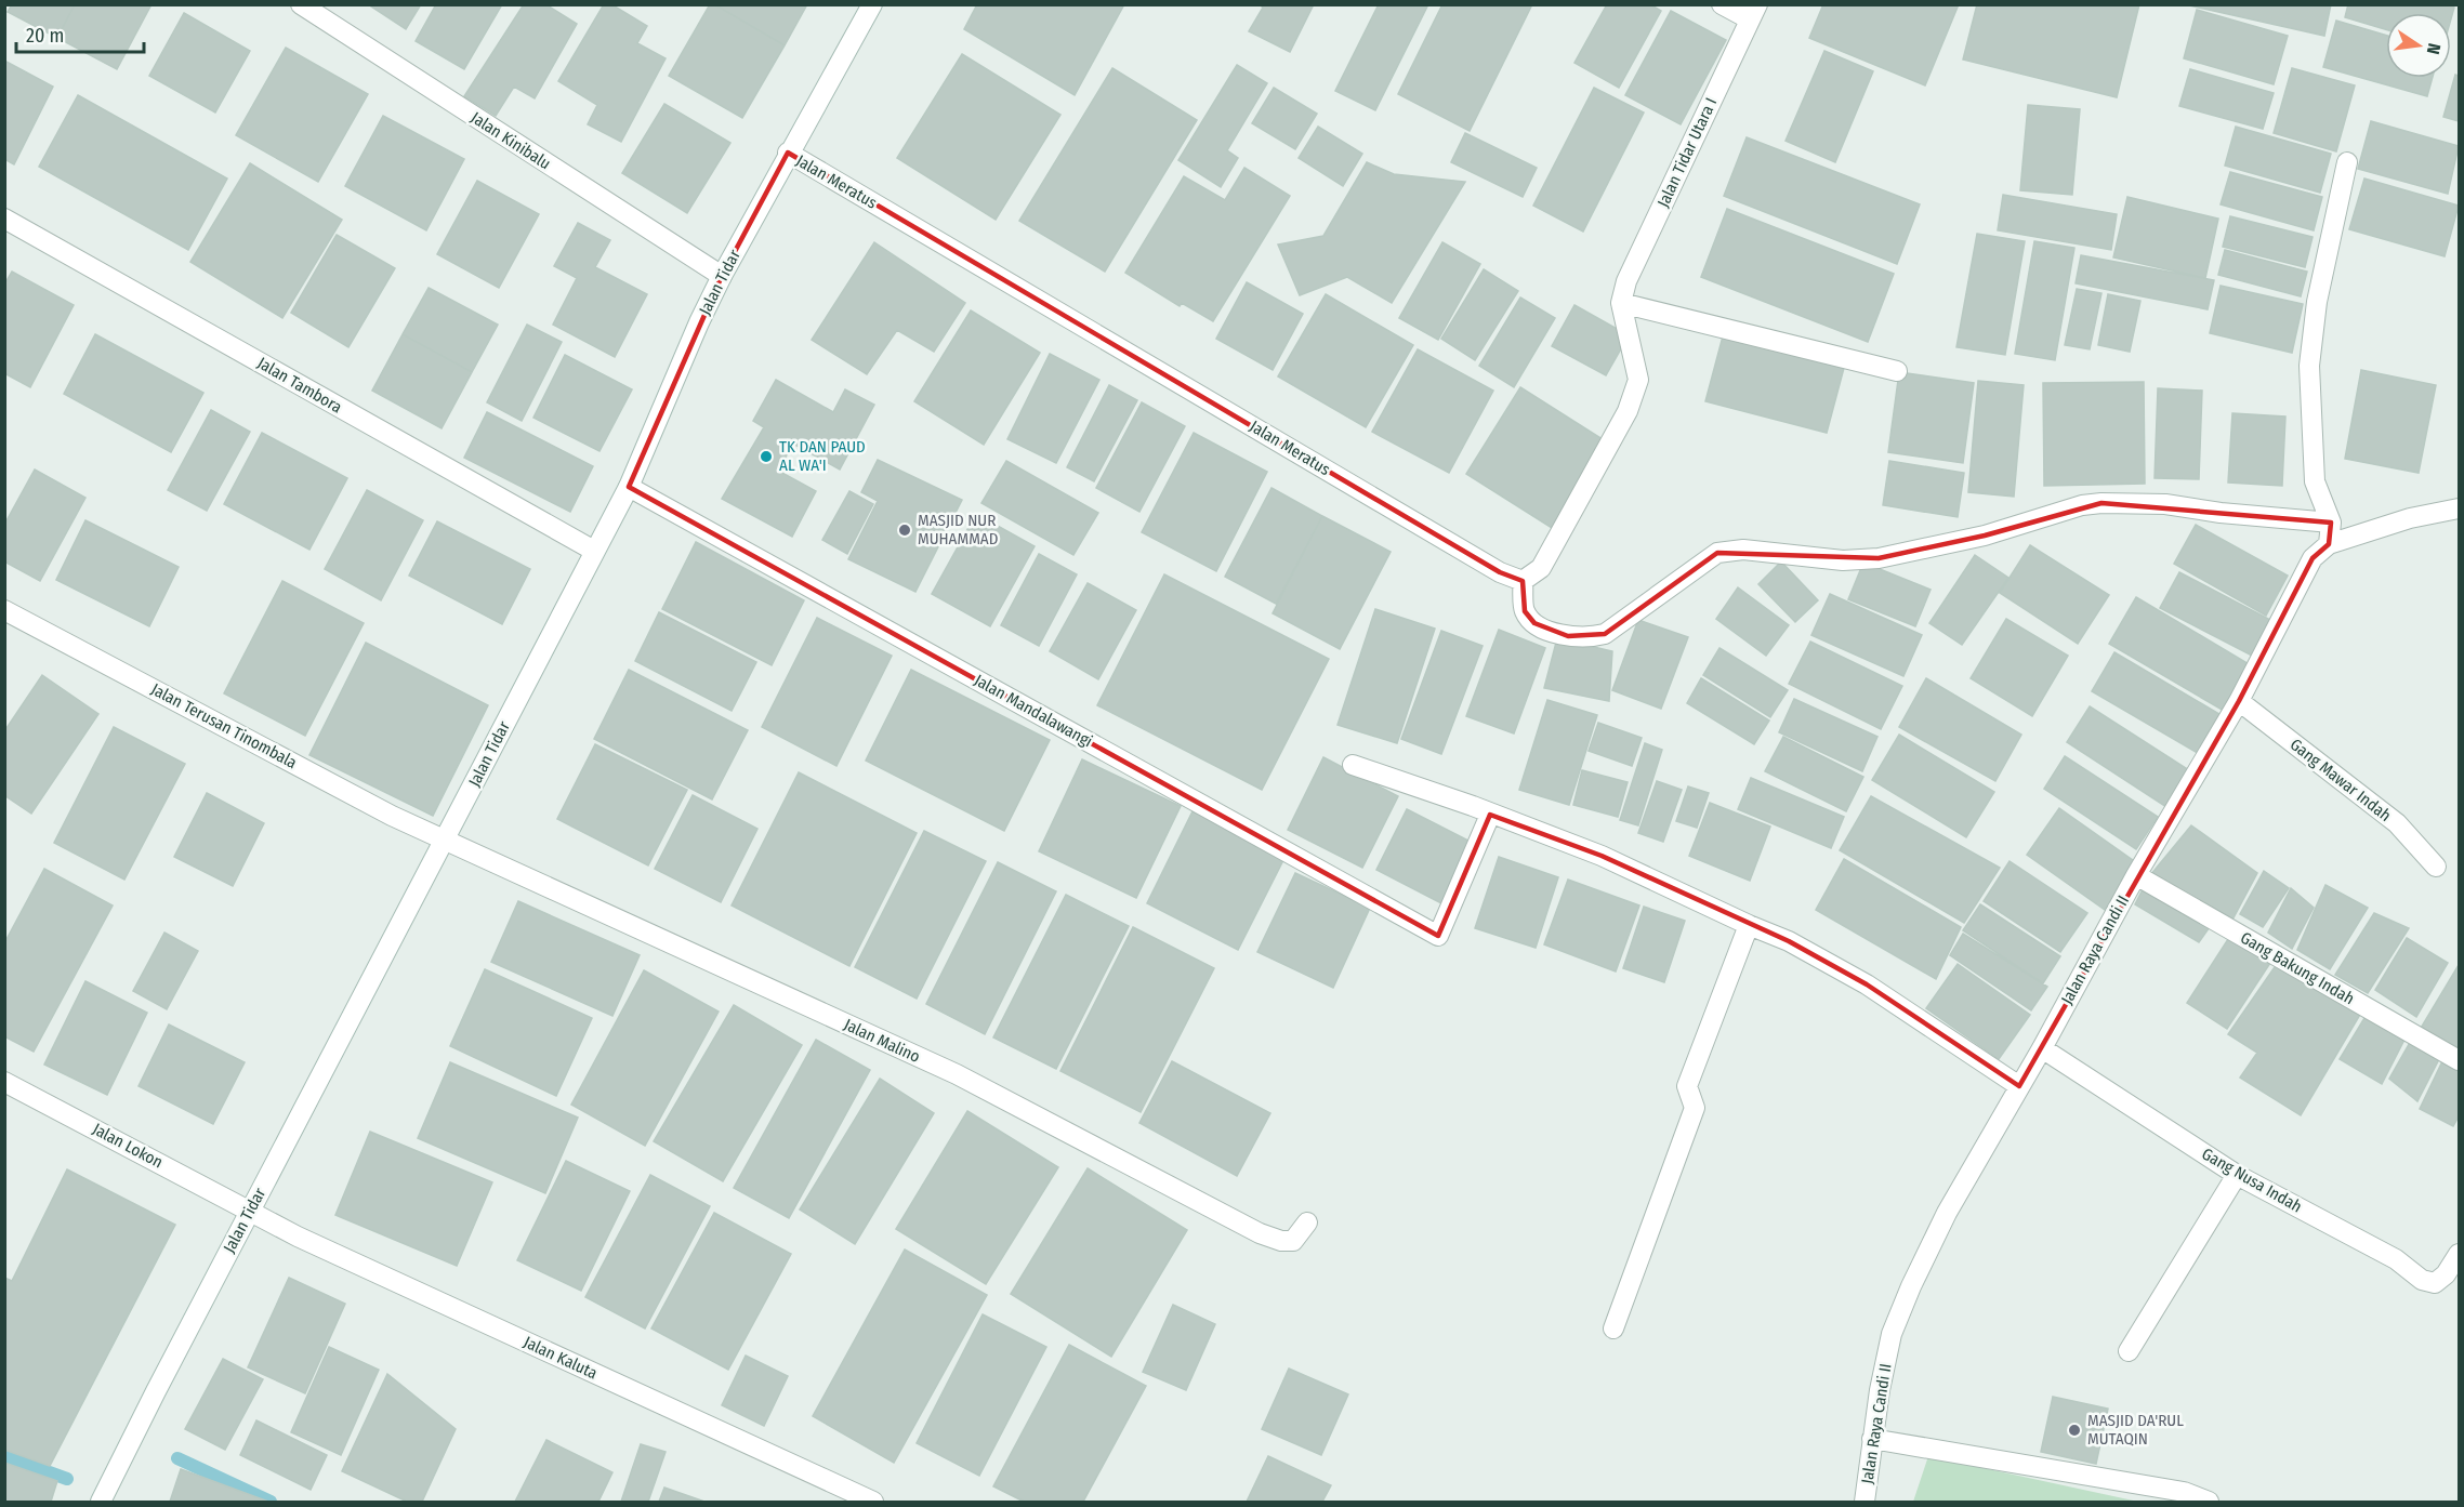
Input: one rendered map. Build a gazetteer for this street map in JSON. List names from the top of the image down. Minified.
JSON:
{"streets":{"street":["Jalan Kinibalu","Jalan Tidar Utara I","Jalan Meratus","Jalan Tidar","Jalan Tambora","Jalan Mandalawangi","Jalan Terusan Tinombala","Gang Mawar Indah","Jalan Raya Candi II","Gang Bakung Indah","Jalan Malino","Jalan Lokon","Gang Nusa Indah","Jalan Kaluta"]},"crossings":[["Jalan Kinibalu","Jalan Tidar"],["Jalan Meratus","Jalan Tidar"],["Jalan Tidar","Jalan Tambora"],["Jalan Tidar","Jalan Mandalawangi"],["Jalan Tidar","Jalan Terusan Tinombala"],["Jalan Tidar","Jalan Malino"],["Jalan Tidar","Jalan Lokon"],["Jalan Tidar","Jalan Kaluta"],["Jalan Terusan Tinombala","Jalan Malino"],["Gang Mawar Indah","Jalan Raya Candi II"],["Jalan Raya Candi II","Gang Bakung Indah"],["Jalan Raya Candi II","Gang Nusa Indah"],["Jalan Lokon","Jalan Kaluta"]],"places":["TK DAN PAUD AL WA'I","MASJID NUR MUHAMMAD","MASJID DA'RUL MUTAQIN"],"scale_bar":"20 m","north":"right"}
